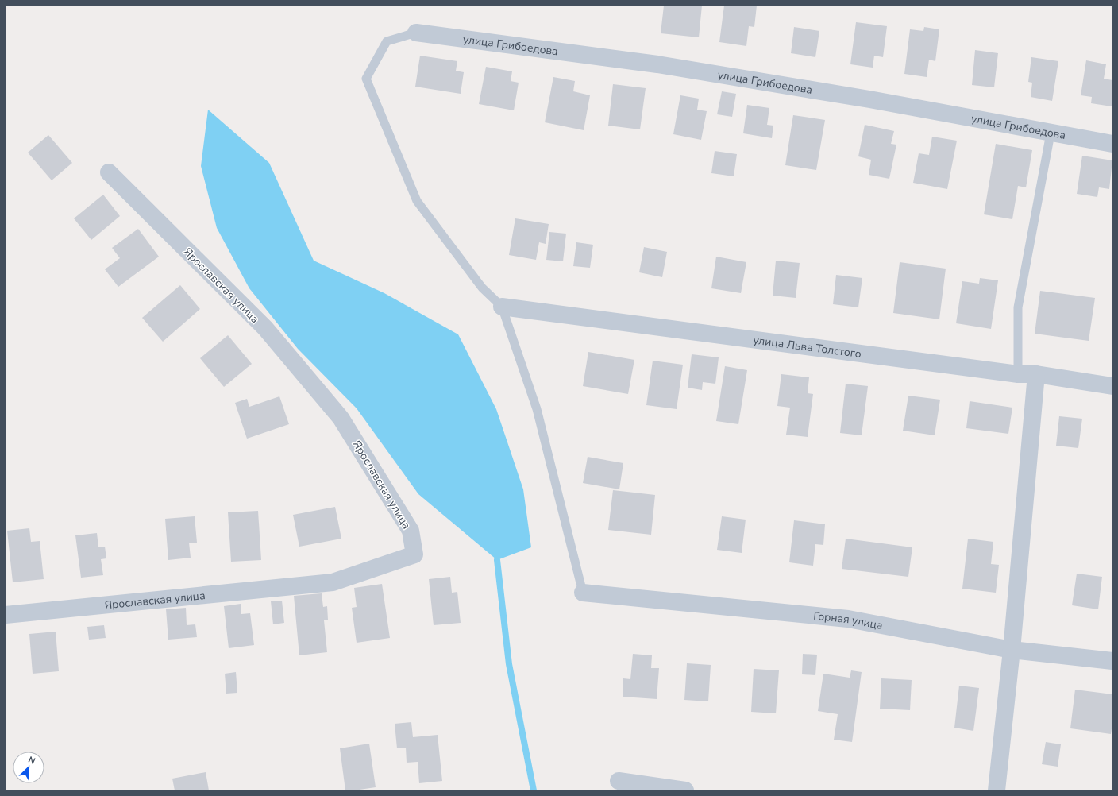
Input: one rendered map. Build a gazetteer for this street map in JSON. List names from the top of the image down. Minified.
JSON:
{"streets":{"street":["улица Грибоедова","Ярославская улица","улица Льва Толстого","Горная улица"]},"north":"top right"}
